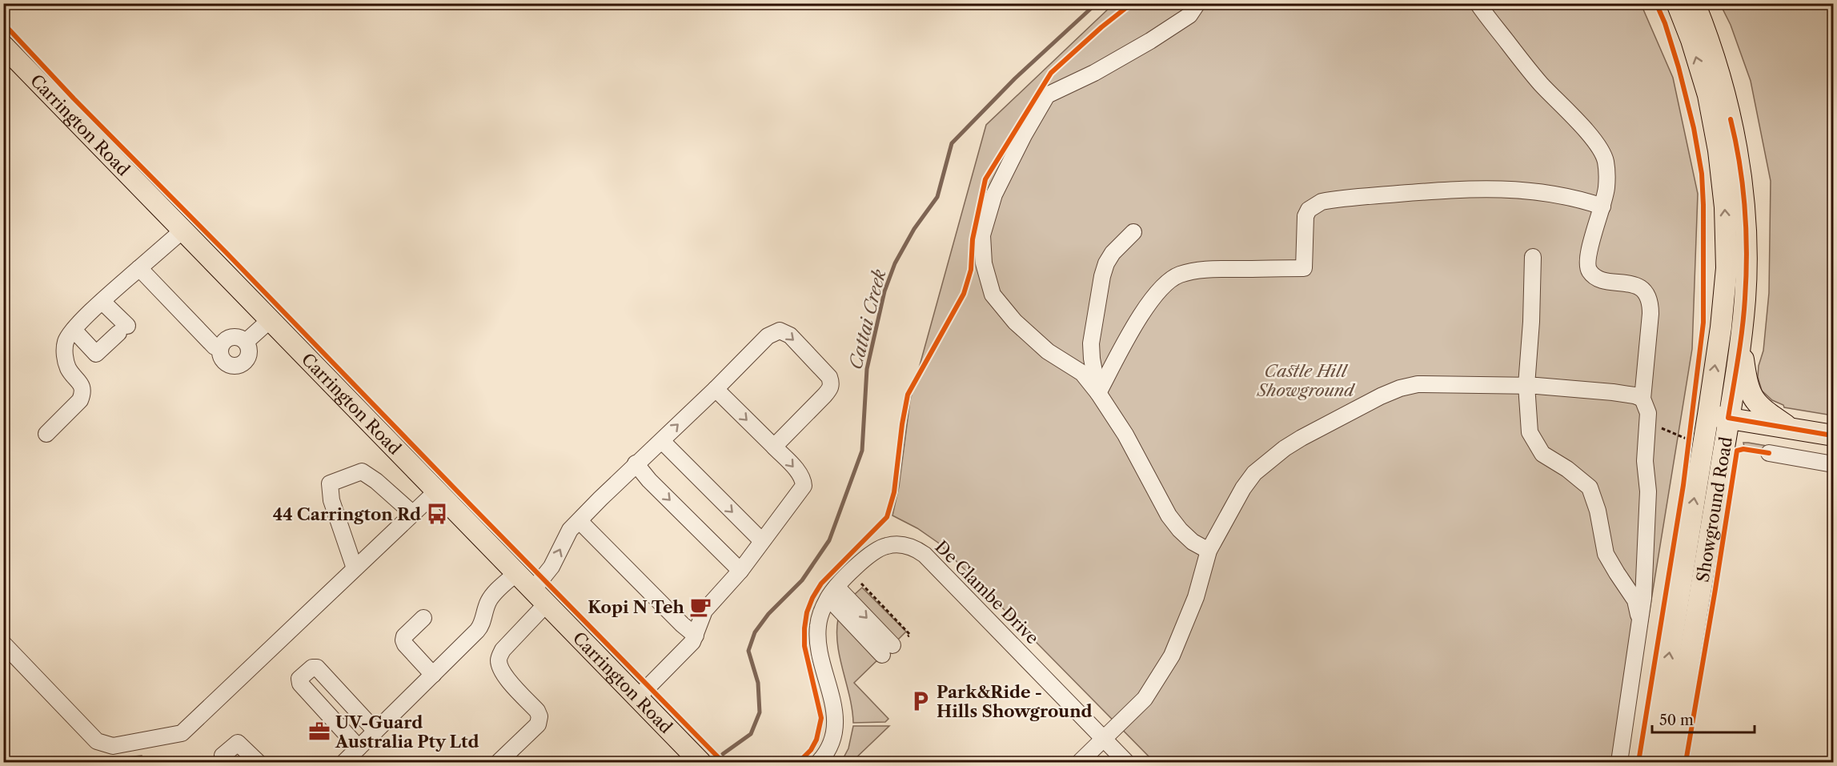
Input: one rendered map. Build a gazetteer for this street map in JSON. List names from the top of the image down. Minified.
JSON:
{"streets":{"main road":["Carrington Road","Showground Road"],"street":["De Clambe Drive"]},"water":["Cattai Creek"],"parks":["Castle Hill Showground"],"places":{"bus stop":["44 Carrington Rd"],"cafe":["Kopi N Teh"],"parking":["Park&Ride - Hills Showground"],"office":["UV-Guard Australia Pty Ltd"]},"scale_bar":"50 m"}
